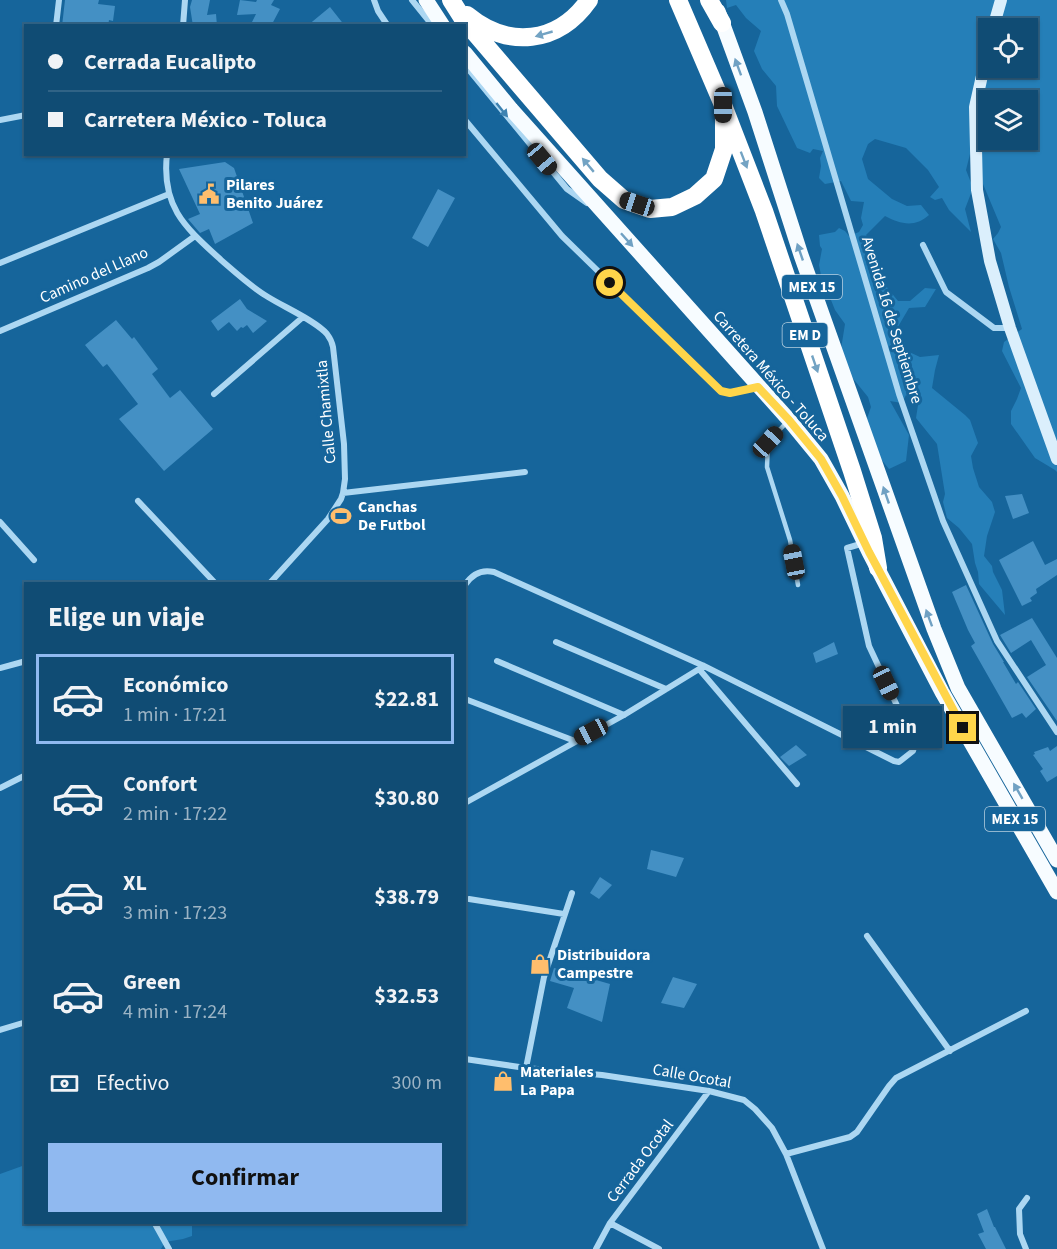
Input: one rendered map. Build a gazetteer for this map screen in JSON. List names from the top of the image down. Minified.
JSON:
{"streets":{"highway":["EM D"],"main road":["MEX 15","Carretera México - Toluca"],"street":["Camino del Llano","Avenida 16 de Septiembre","Calle Chamixtla","Calle Ocotal","Cerrada Ocotal"]},"crossings":[["Camino del Llano","Calle Chamixtla"],["EM D","Carretera México - Toluca"],["Calle Ocotal","Cerrada Ocotal"]],"places":{"public building":["Pilares Benito Juárez"],"sports":["Canchas De Futbol"],"shop":["Distribuidora Campestre","Materiales La Papa"]},"page":{"banner":["Cerrada Eucalipto","Carretera México - Toluca"],"heading":"Elige un viaje","list":[{"name":"Económico","note":"1 min · 17:21","value":"$22.81"},{"name":"Confort","note":"2 min · 17:22","value":"$30.80"},{"name":"XL","note":"3 min · 17:23","value":"$38.79"},{"name":"Green","note":"4 min · 17:24","value":"$32.53"}],"bubble":"1 min","pay":["Efectivo","300 m"],"buttons":"Confirmar"}}
